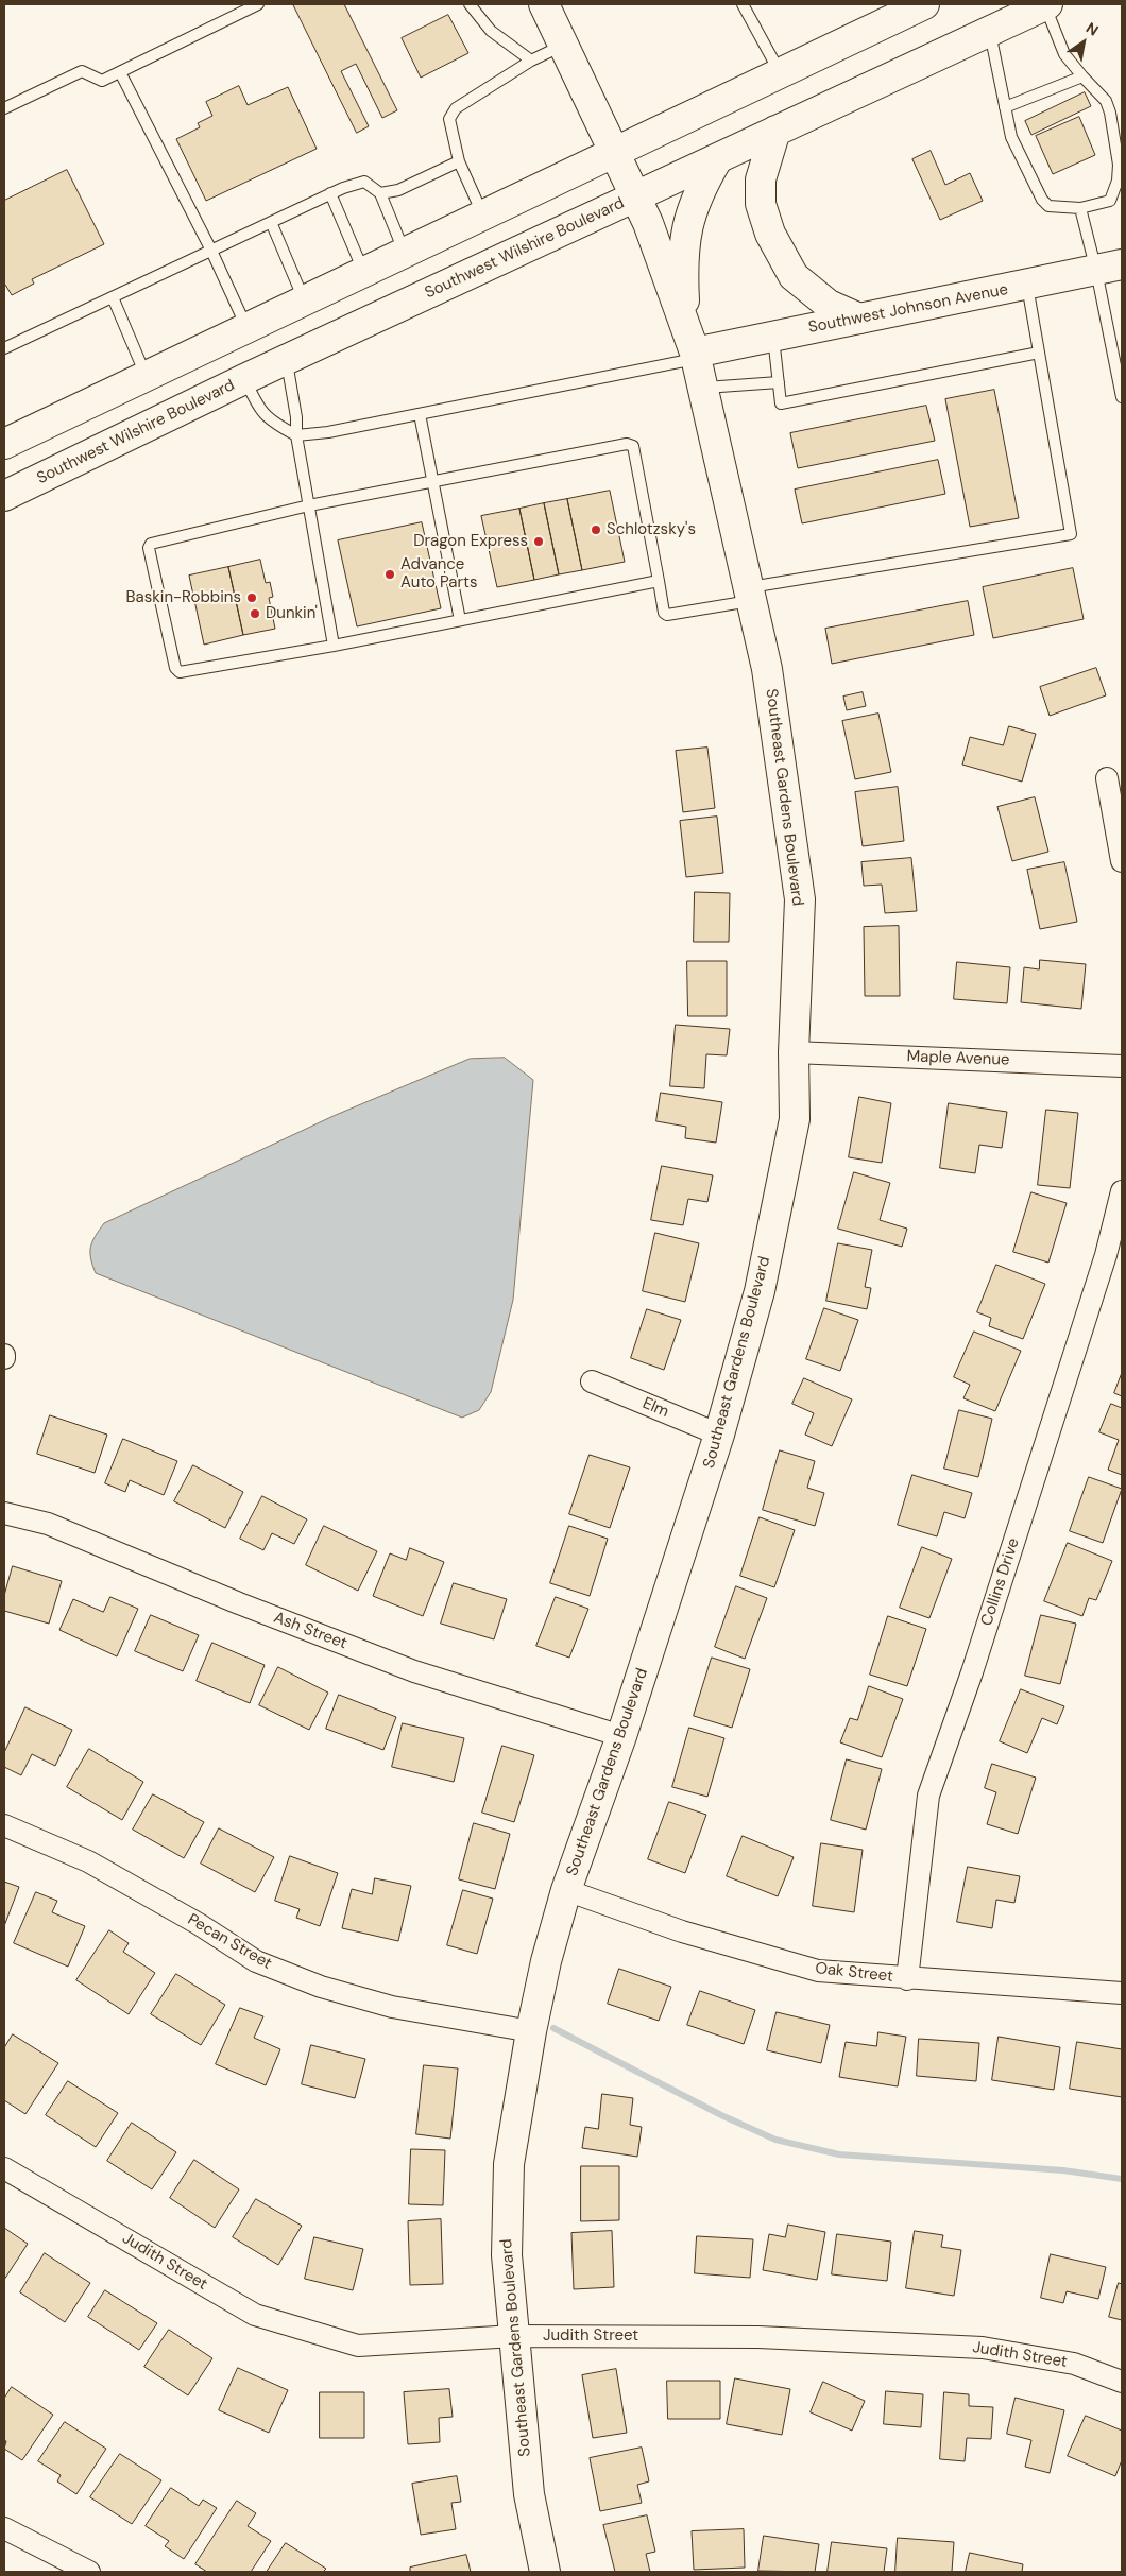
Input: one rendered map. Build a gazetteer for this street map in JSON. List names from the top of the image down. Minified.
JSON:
{"streets":{"street":["Southwest Wilshire Boulevard","Southwest Johnson Avenue","Southeast Gardens Boulevard","Maple Avenue","Elm","Collins Drive","Ash Street","Pecan Street","Oak Street","Judith Street"]},"crossings":[["Southwest Wilshire Boulevard","Southeast Gardens Boulevard"],["Southwest Johnson Avenue","Southeast Gardens Boulevard"],["Southeast Gardens Boulevard","Maple Avenue"],["Southeast Gardens Boulevard","Elm"],["Southeast Gardens Boulevard","Ash Street"],["Southeast Gardens Boulevard","Pecan Street"],["Southeast Gardens Boulevard","Oak Street"],["Southeast Gardens Boulevard","Judith Street"],["Collins Drive","Oak Street"]],"places":["Schlotzsky's","Dragon Express","Advance Auto Parts","Baskin-Robbins","Dunkin'"],"north":"top right"}
